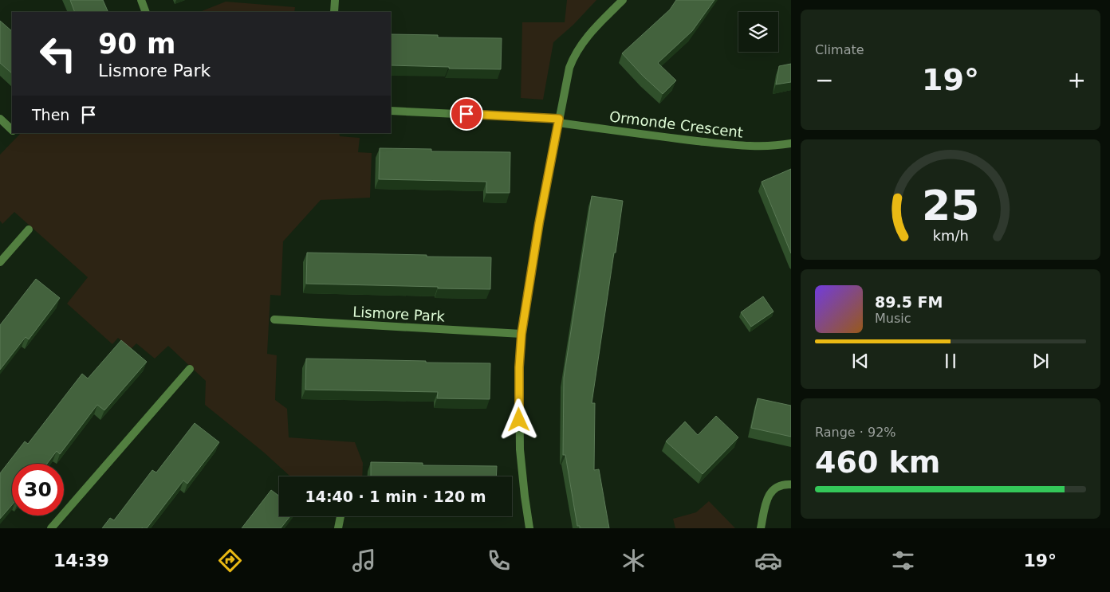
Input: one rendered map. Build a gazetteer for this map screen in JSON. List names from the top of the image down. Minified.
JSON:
{"streets":{"street":["Ormonde Crescent","Lismore Park"]},"page":{"tile":["Climate",["Range · 92%","460 km"]],"turn":["90 m","Lismore Park"],"heat":["−","19°","+"],"then":"Then","song":["89.5 FM","Music"],"limit":"30","trip":"14:40 · 1 min · 120 m","tabs":["14:39","19°"],"gauge":["25","km/h"]}}
